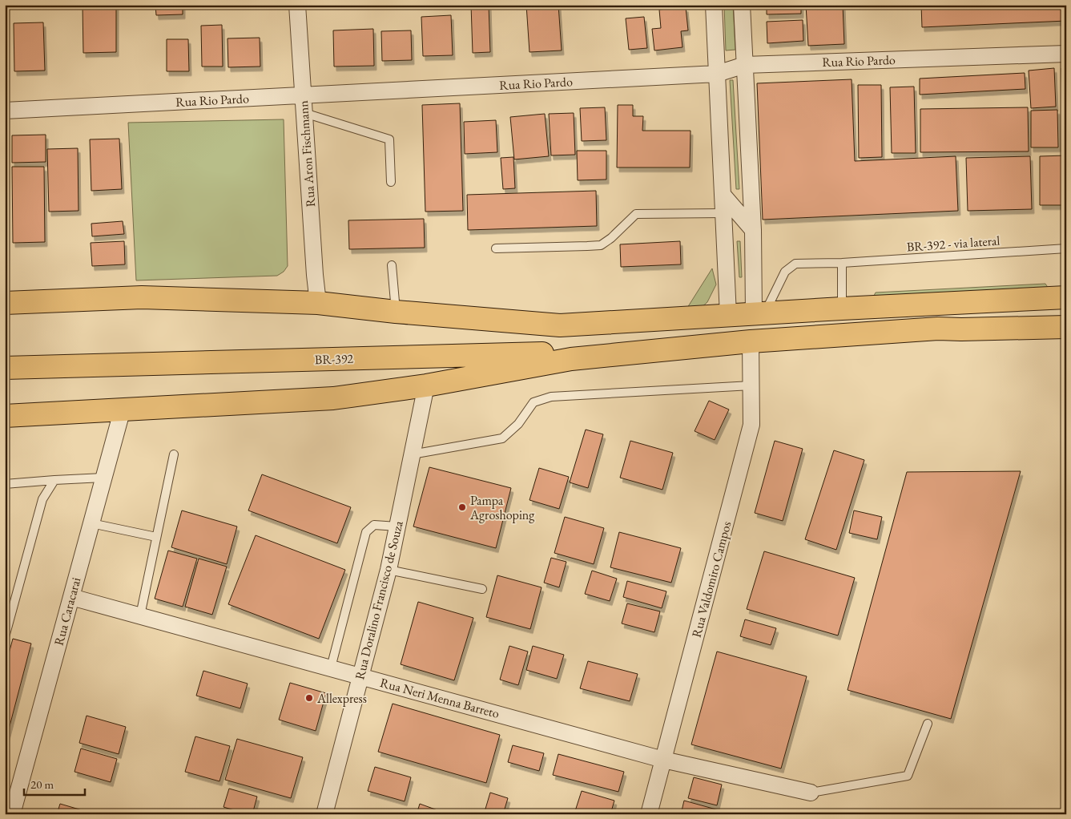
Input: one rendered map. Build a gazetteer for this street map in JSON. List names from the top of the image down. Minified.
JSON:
{"streets":{"highway":["BR-392"],"street":["Rua Rio Pardo","Rua Aron Fischmann","Rua Valdomiro Campos","Rua Doralino Francisco de Souza","Rua Caracarai","Rua Neri Menna Barreto"],"lane":["BR-392 - via lateral"]},"crossings":[["Rua Rio Pardo","Rua Aron Fischmann"],["BR-392","Rua Valdomiro Campos"],["BR-392","Rua Doralino Francisco de Souza"],["BR-392","Rua Caracarai"],["Rua Valdomiro Campos","Rua Neri Menna Barreto"],["Rua Doralino Francisco de Souza","Rua Neri Menna Barreto"],["Rua Caracarai","Rua Neri Menna Barreto"]],"places":["Pampa Agroshoping","Allexpress"],"scale_bar":"20 m"}
